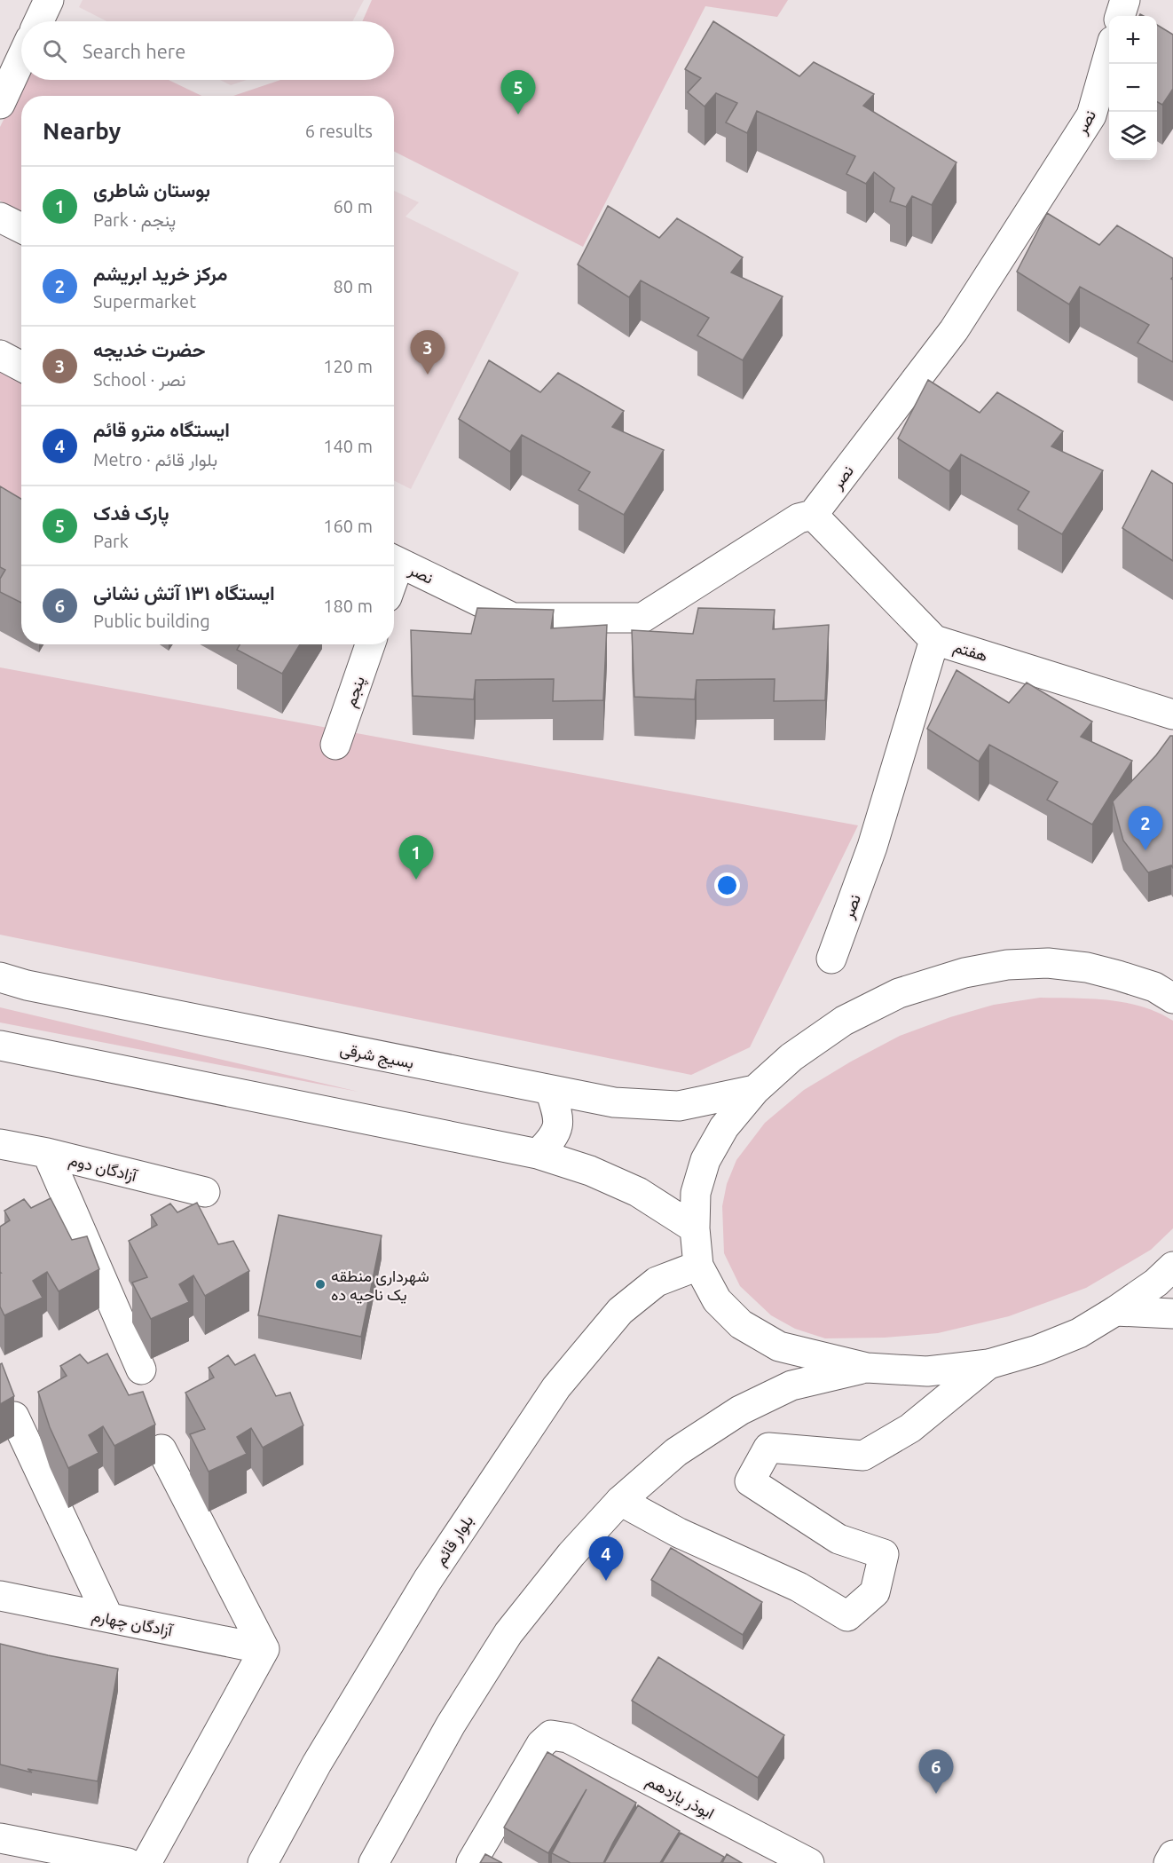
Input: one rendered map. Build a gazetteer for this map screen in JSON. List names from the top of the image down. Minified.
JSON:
{"streets":{"street":["نصر","هفتم","پنجم","بسیج شرقی","آزادگان دوم","بلوار قائم","آزادگان چهارم","ابوذر یازدهم"]},"crossings":[["نصر","هفتم"]],"places":["شهرداری منطقه یک ناحیه ده"],"page":{"map_buttons":["+","−"],"search":"Search here","pins":["5","3","2","1","4","6"],"heading":["Nearby","6 results"],"list":[{"mark":"1","name":"بوستان شاطری","note":"Park · پنجم","value":"60 m"},{"mark":"2","name":"مرکز خرید ابریشم","note":"Supermarket","value":"80 m"},{"mark":"3","name":"حضرت خدیجه","note":"School · نصر","value":"120 m"},{"mark":"4","name":"ایستگاه مترو قائم","note":"Metro · بلوار قائم","value":"140 m"},{"mark":"5","name":"پارک فدک","note":"Park","value":"160 m"},{"mark":"6","name":"ایستگاه ۱۳۱ آتش نشانی","note":"Public building","value":"180 m"}]}}
